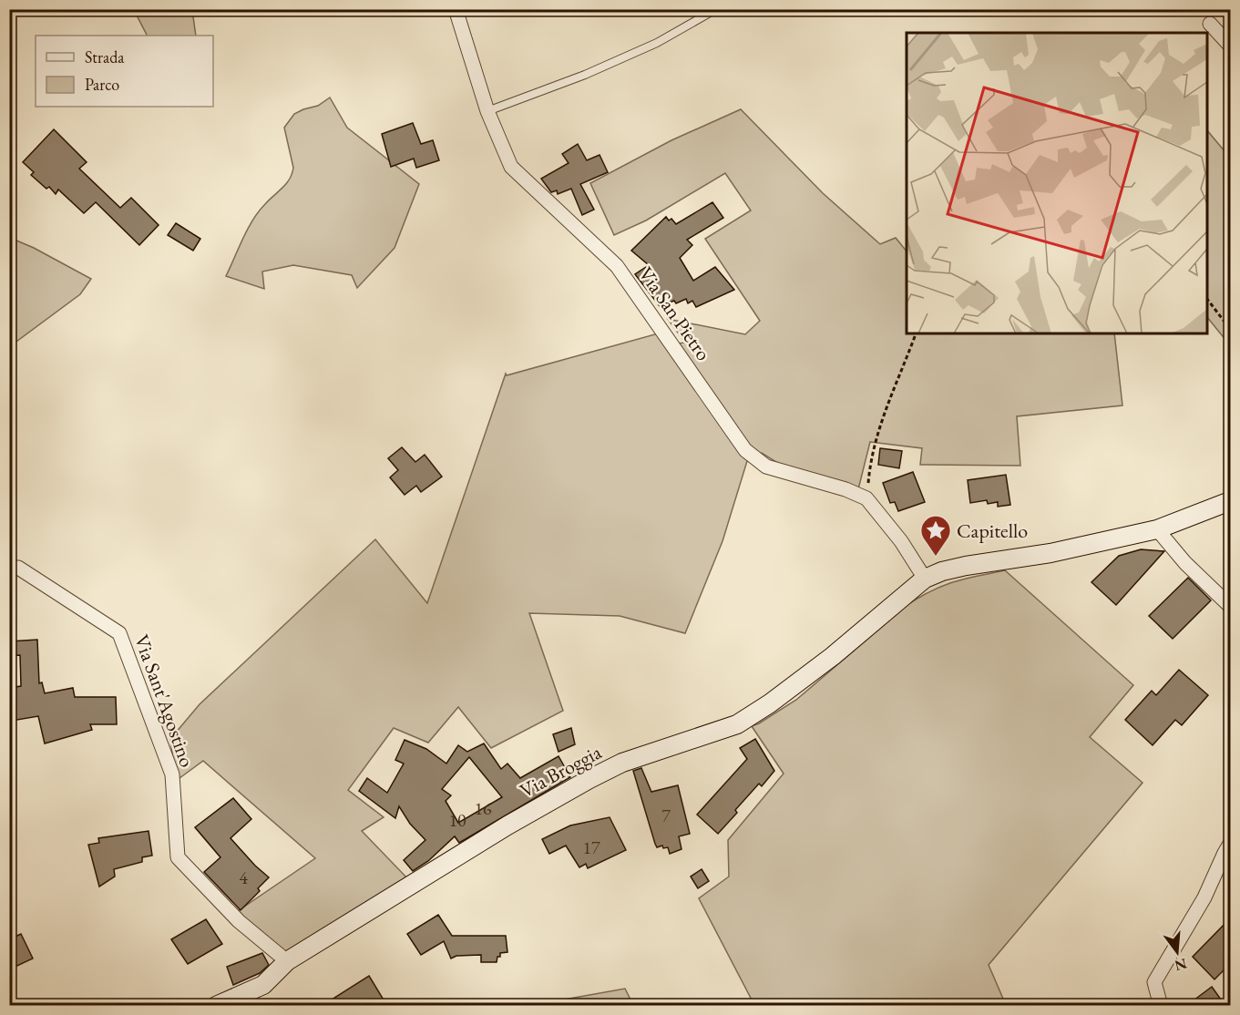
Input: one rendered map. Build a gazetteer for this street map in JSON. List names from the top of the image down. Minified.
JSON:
{"streets":{"street":["Via San Pietro","Via Sant'Agostino","Via Broggia"]},"crossings":[["Via San Pietro","Via Broggia"],["Via Sant'Agostino","Via Broggia"]],"places":{"place":["Capitello"]},"house_numbers":["16","7","10","17","4"],"legend":["Strada","Parco"],"north":"bottom"}
